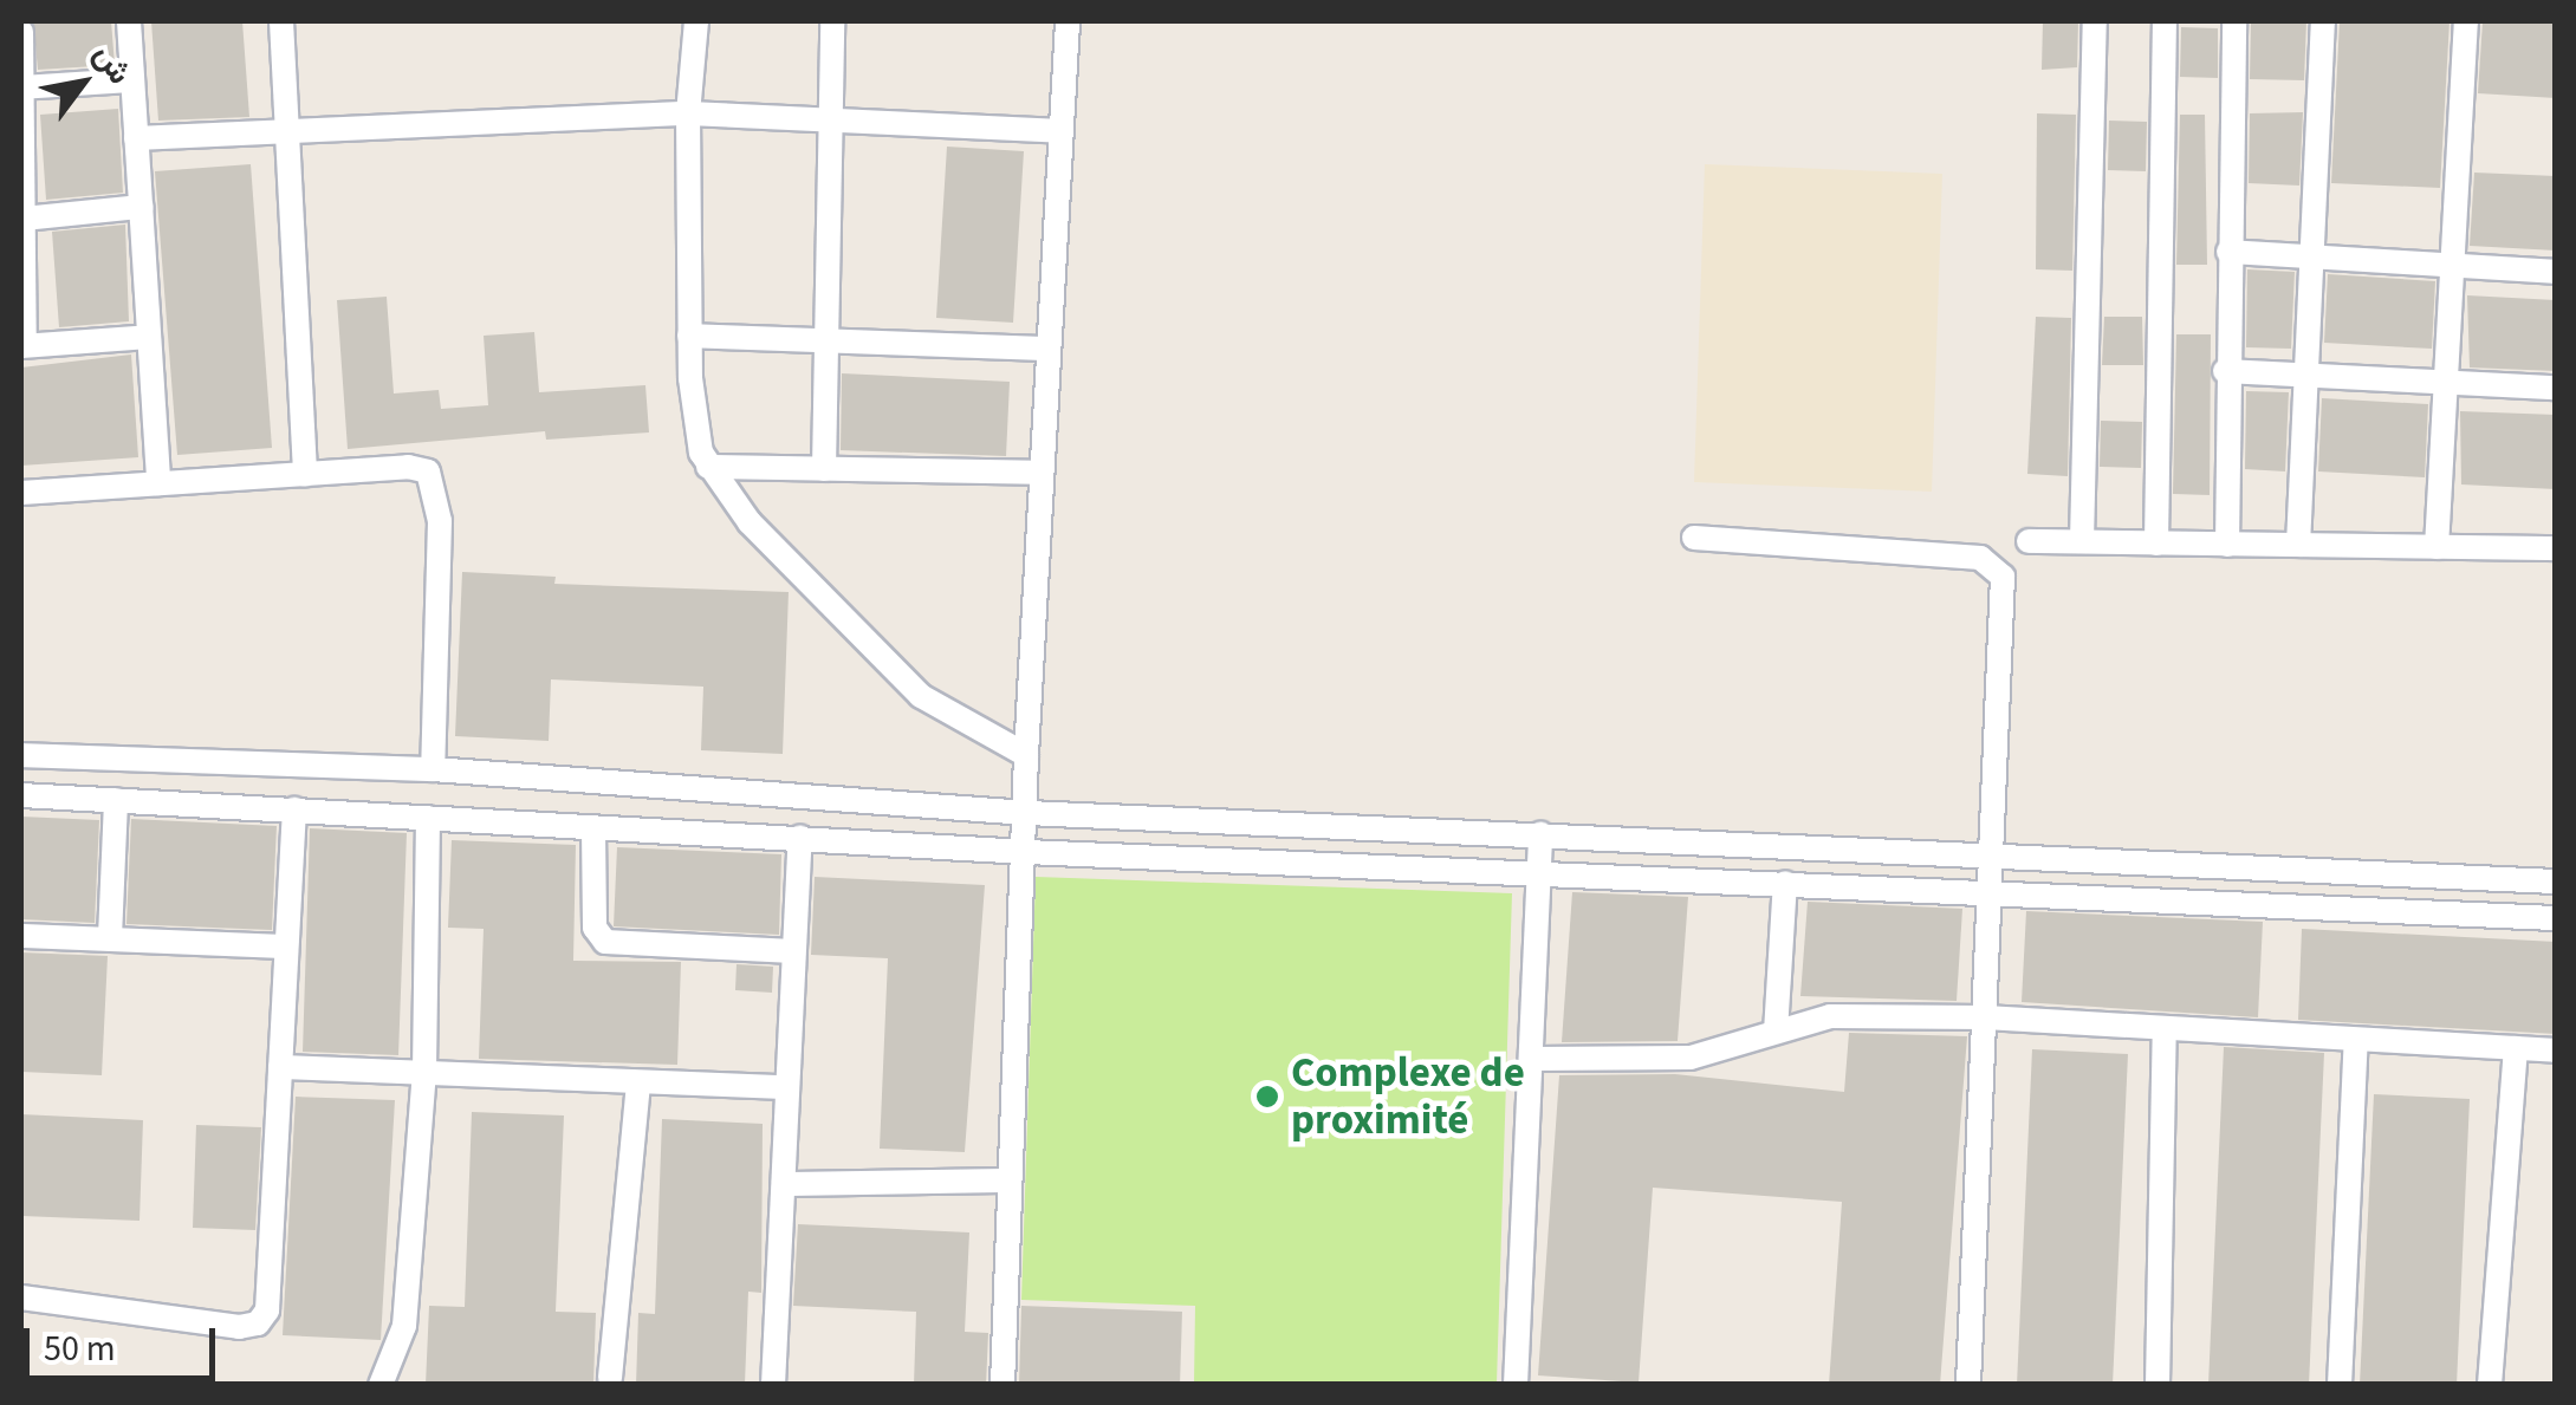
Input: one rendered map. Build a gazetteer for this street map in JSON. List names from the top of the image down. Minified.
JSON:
{"places":["Complexe de proximité"],"scale_bar":"50 m","north":"top right"}
